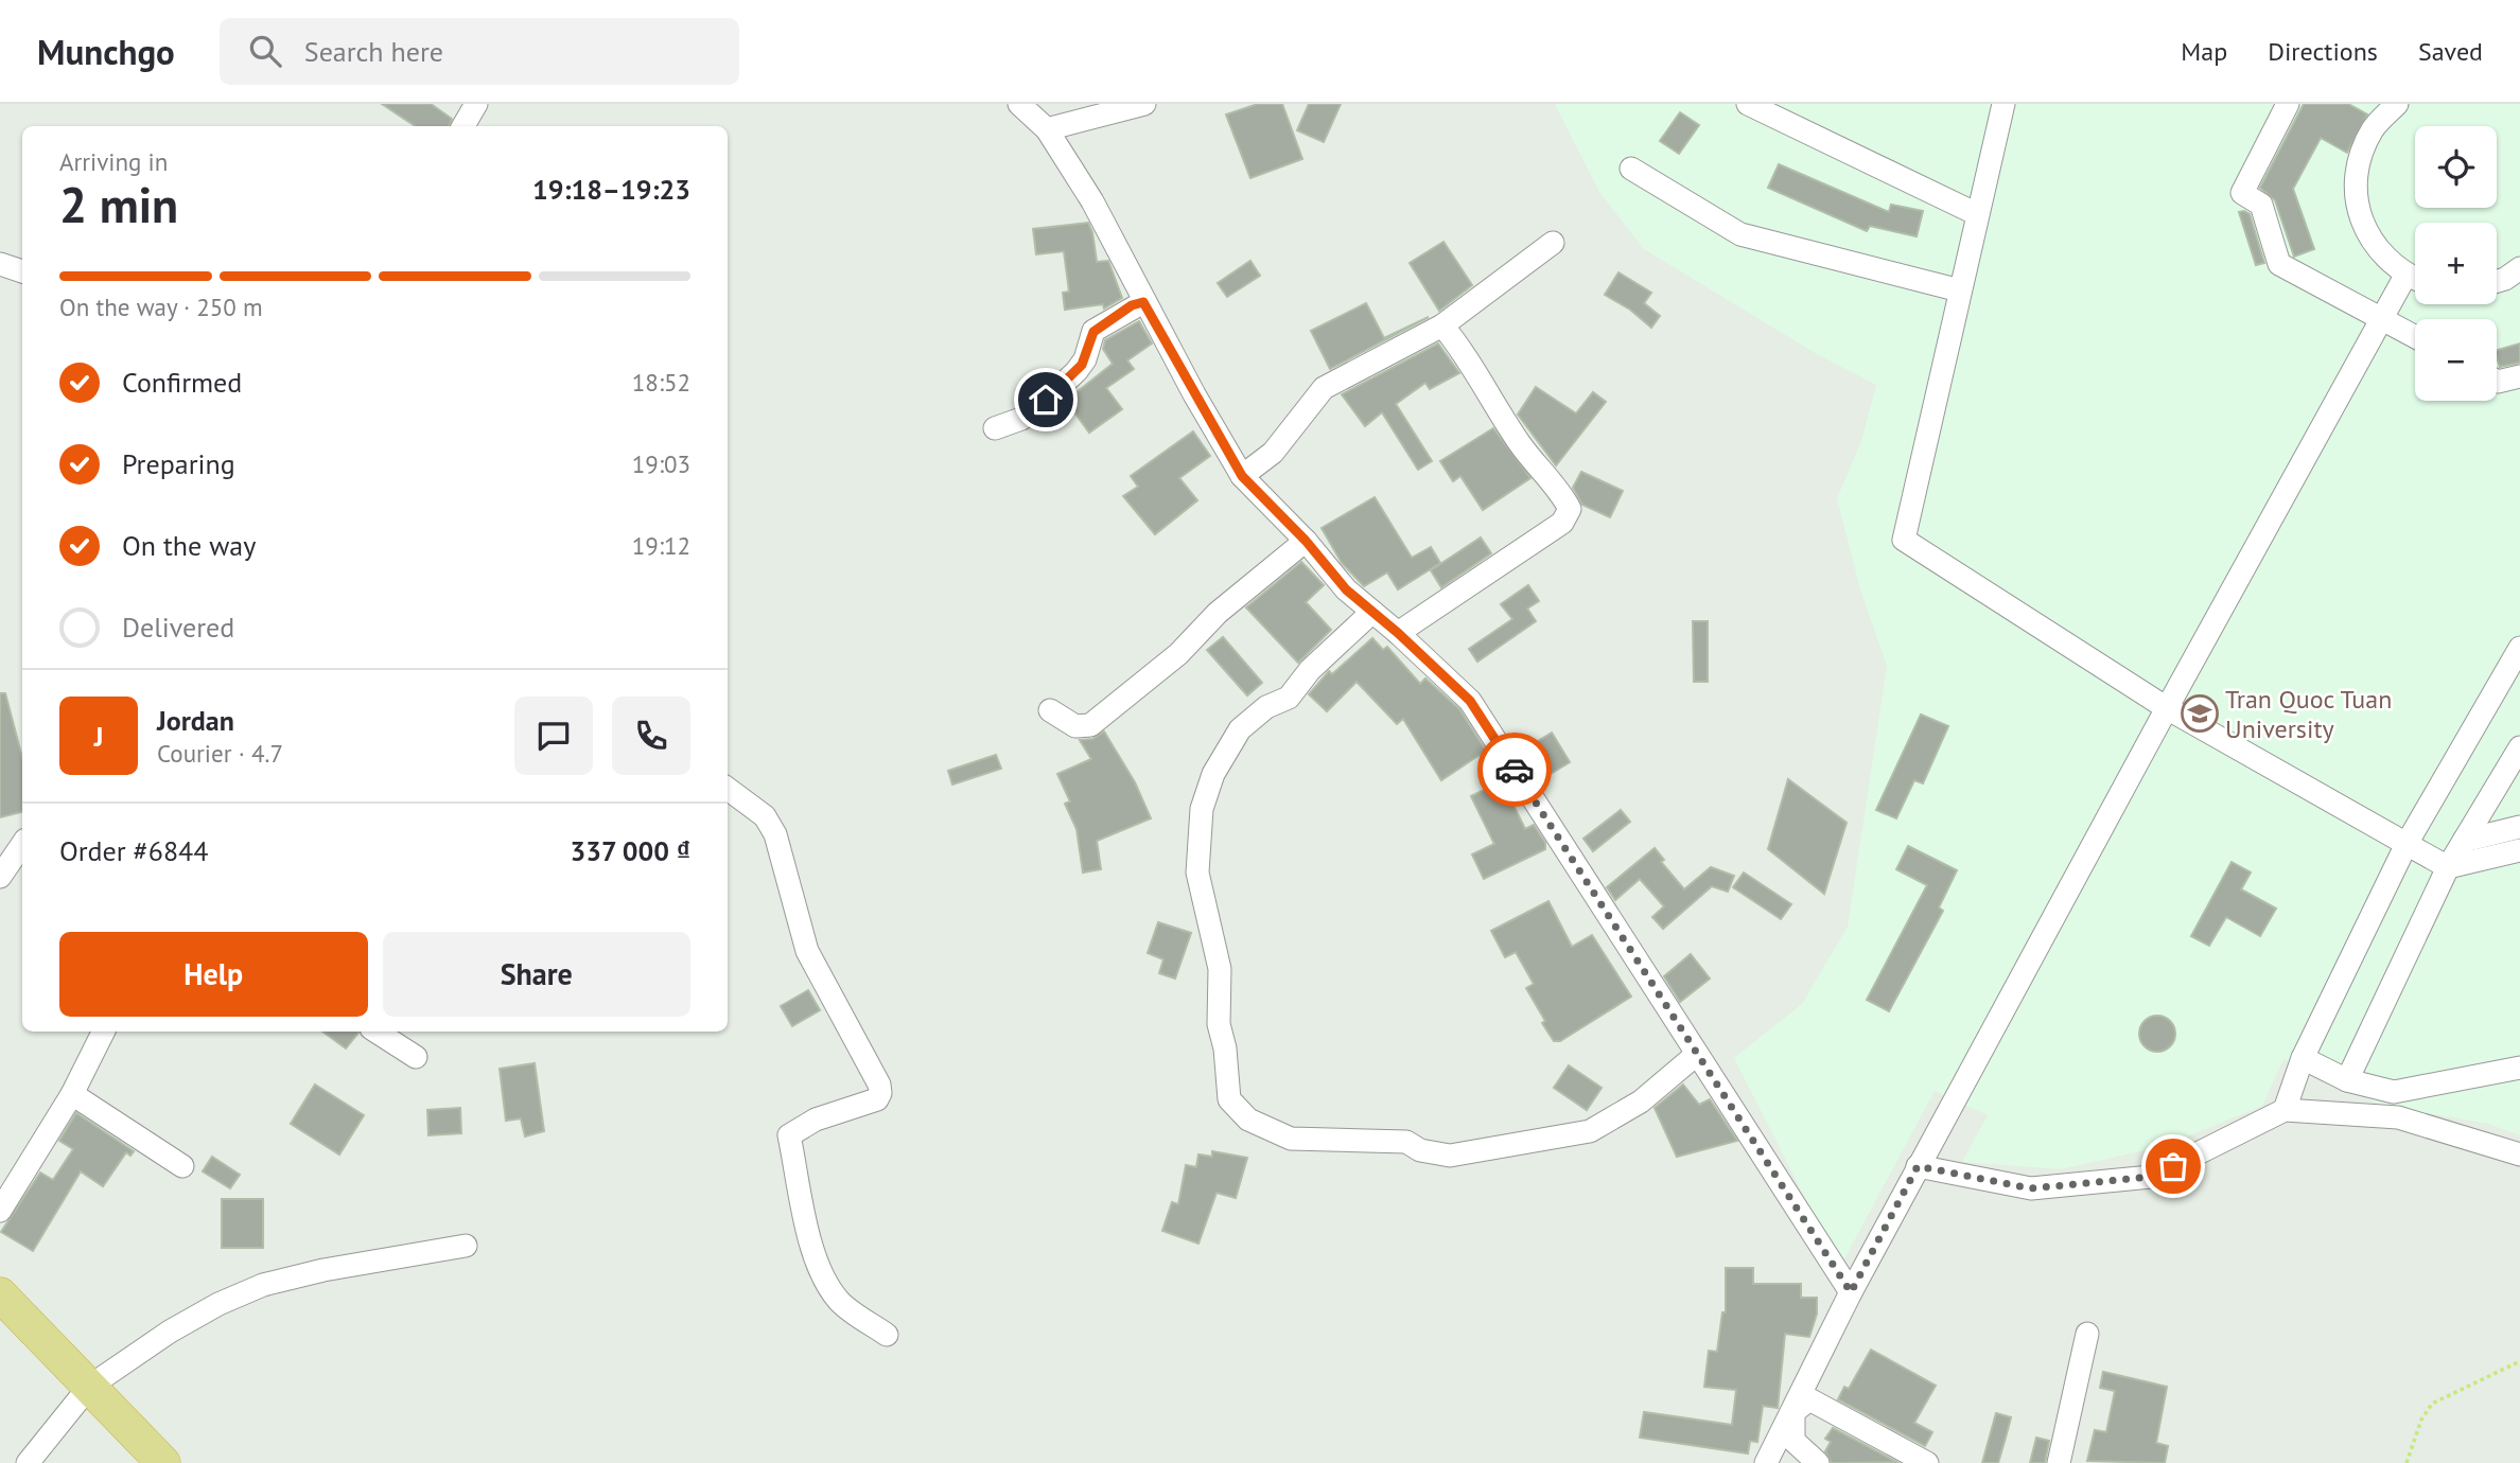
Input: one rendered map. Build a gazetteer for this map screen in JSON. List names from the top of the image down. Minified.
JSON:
{"places":{"school or university":["Tran Quoc Tuan University"]},"page":{"header":"Munchgo","search":"Search here","nav":["Map","Directions","Saved"],"map_buttons":["+","−"],"heading":["2 min","Arriving in","19:18–19:23"],"panel":["Jordan","Courier · 4.7","Order #6844","337 000 ₫"],"bar":"On the way · 250 m","list":[["Confirmed","18:52"],["Preparing","19:03"],["On the way","19:12"],"Delivered"],"round":"J","buttons":["Help","Share"]}}
